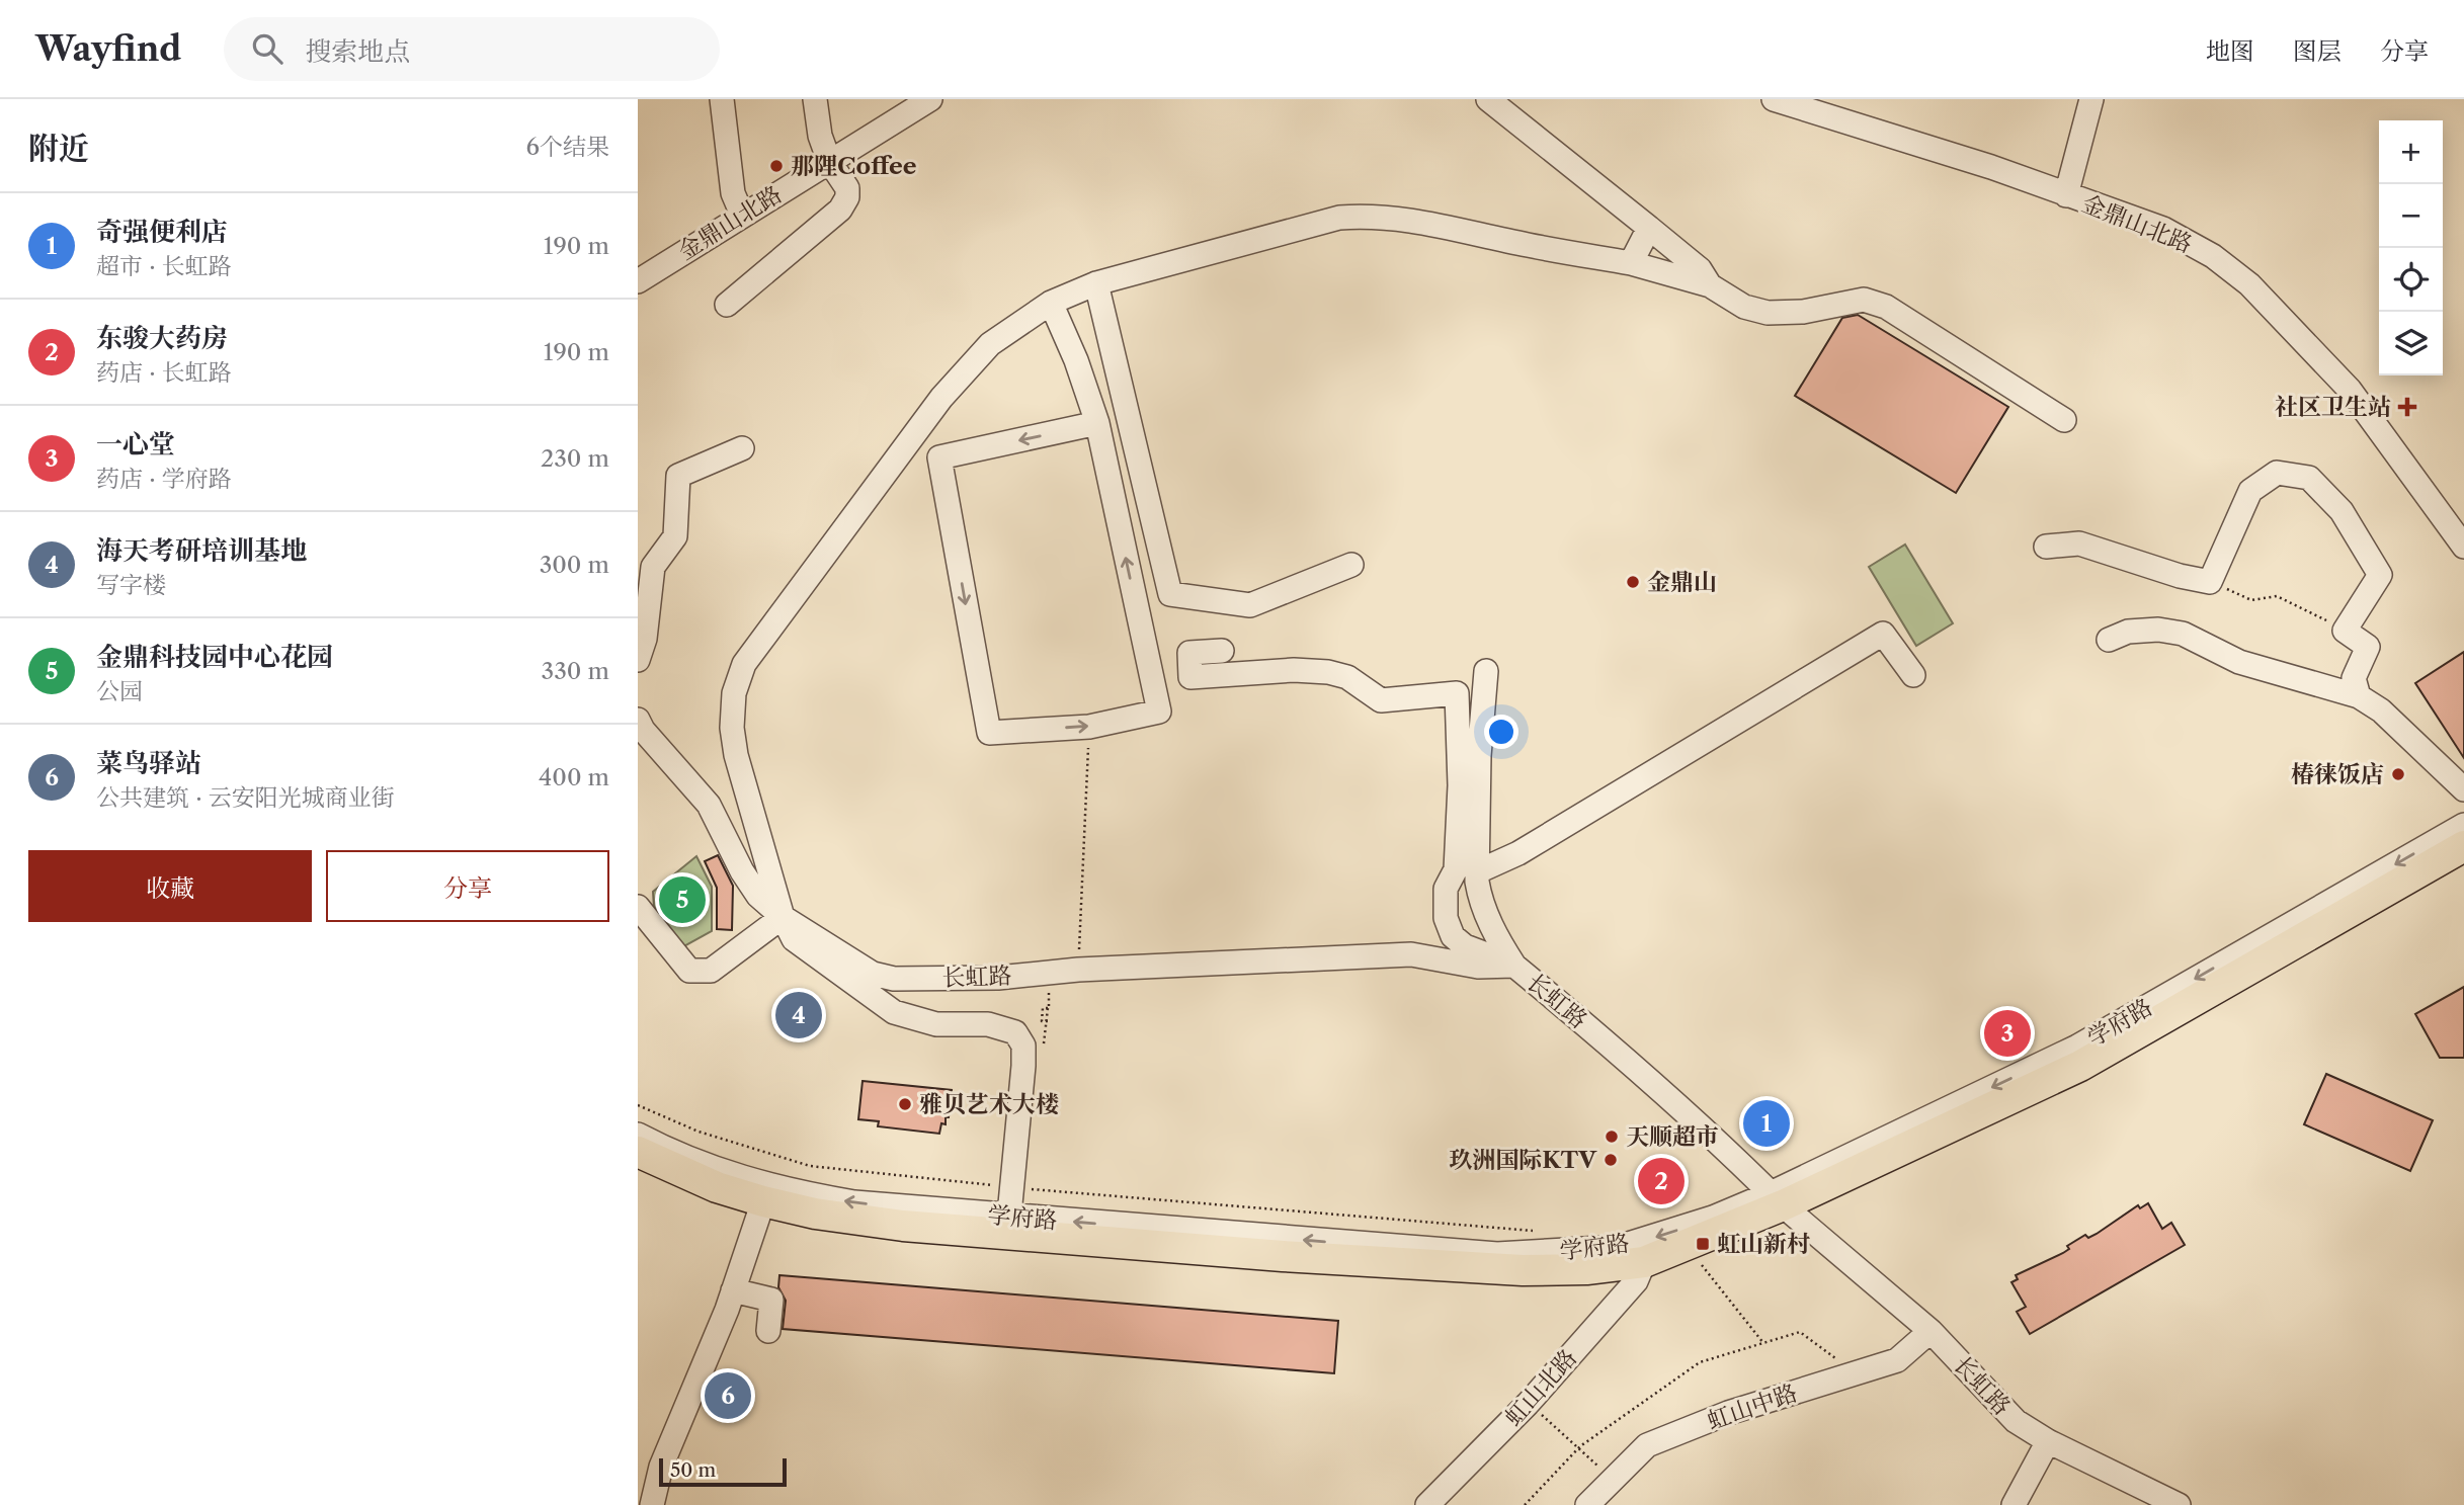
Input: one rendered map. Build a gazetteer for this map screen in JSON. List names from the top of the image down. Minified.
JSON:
{"streets":{"main road":["学府路"],"street":["金鼎山北路","长虹路","虹山北路","虹山中路"]},"crossings":[["长虹路","学府路"],["长虹路","虹山中路"],["学府路","虹山北路"]],"one_way":["学府路"],"places":{"other":["那䧉Coffee","金鼎山","椿徕饭店","雅贝艺术大楼","天顺超市","玖洲国际KTV"],"health":["社区卫生站"],"transit":["虹山新村"]},"scale_bar":"50 m","page":{"header":"Wayfind","search":"搜索地点","nav":["地图","图层","分享"],"heading":["附近","6个结果"],"map_buttons":["+","−"],"list":[{"mark":"1","name":"奇强便利店","note":"超市 · 长虹路","value":"190 m"},{"mark":"2","name":"东骏大药房","note":"药店 · 长虹路","value":"190 m"},{"mark":"3","name":"一心堂","note":"药店 · 学府路","value":"230 m"},{"mark":"4","name":"海天考研培训基地","note":"写字楼","value":"300 m"},{"mark":"5","name":"金鼎科技园中心花园","note":"公园","value":"330 m"},{"mark":"6","name":"菜鸟驿站","note":"公共建筑 · 云安阳光城商业街","value":"400 m"}],"buttons":["收藏","分享"],"pins":["5","4","3","1","2","6"],"scale":"50 m"}}
